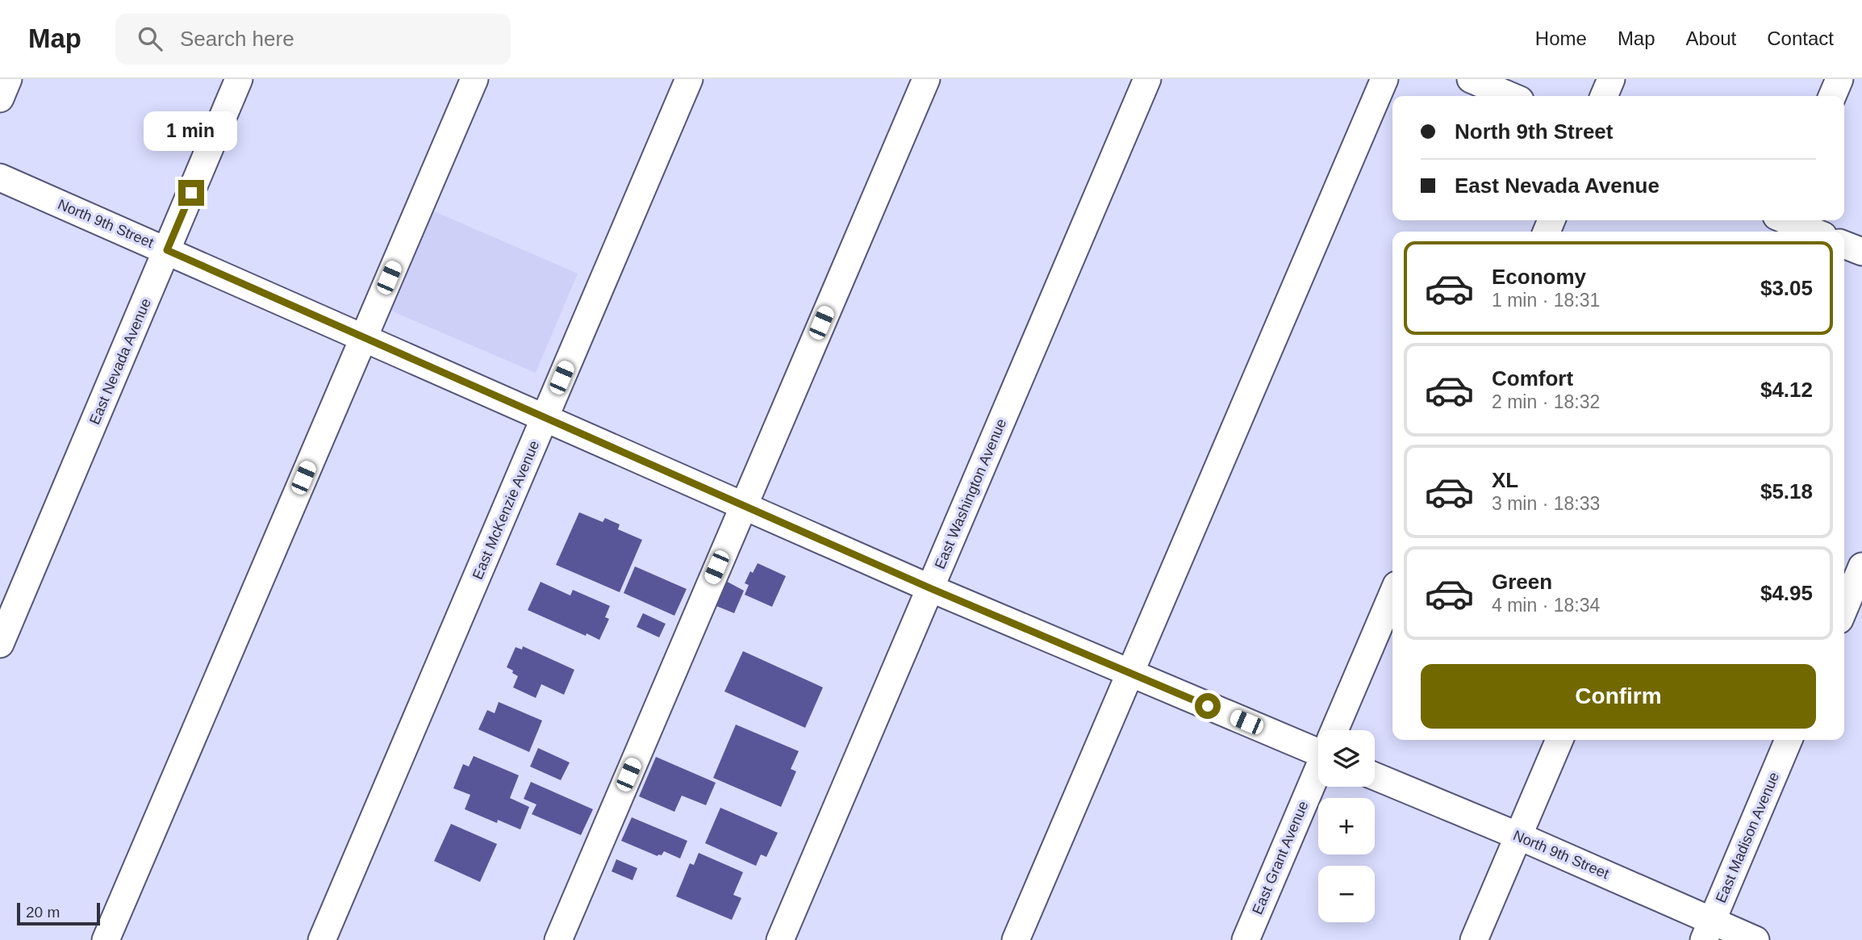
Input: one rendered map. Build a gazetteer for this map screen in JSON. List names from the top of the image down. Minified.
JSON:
{"streets":{"street":["North 9th Street","East Nevada Avenue","East Washington Avenue","East McKenzie Avenue","East Madison Avenue","East Grant Avenue"]},"crossings":[["North 9th Street","East Nevada Avenue"],["North 9th Street","East Washington Avenue"],["North 9th Street","East McKenzie Avenue"],["North 9th Street","East Madison Avenue"]],"scale_bar":"20 m","page":{"header":"Map","search":"Search here","nav":["Home","Map","About","Contact"],"banner":["North 9th Street","East Nevada Avenue"],"bubble":"1 min","list":[{"name":"Economy","note":"1 min · 18:31","value":"$3.05"},{"name":"Comfort","note":"2 min · 18:32","value":"$4.12"},{"name":"XL","note":"3 min · 18:33","value":"$5.18"},{"name":"Green","note":"4 min · 18:34","value":"$4.95"}],"buttons":"Confirm","map_buttons":["+","−"],"scale":"20 m"}}
